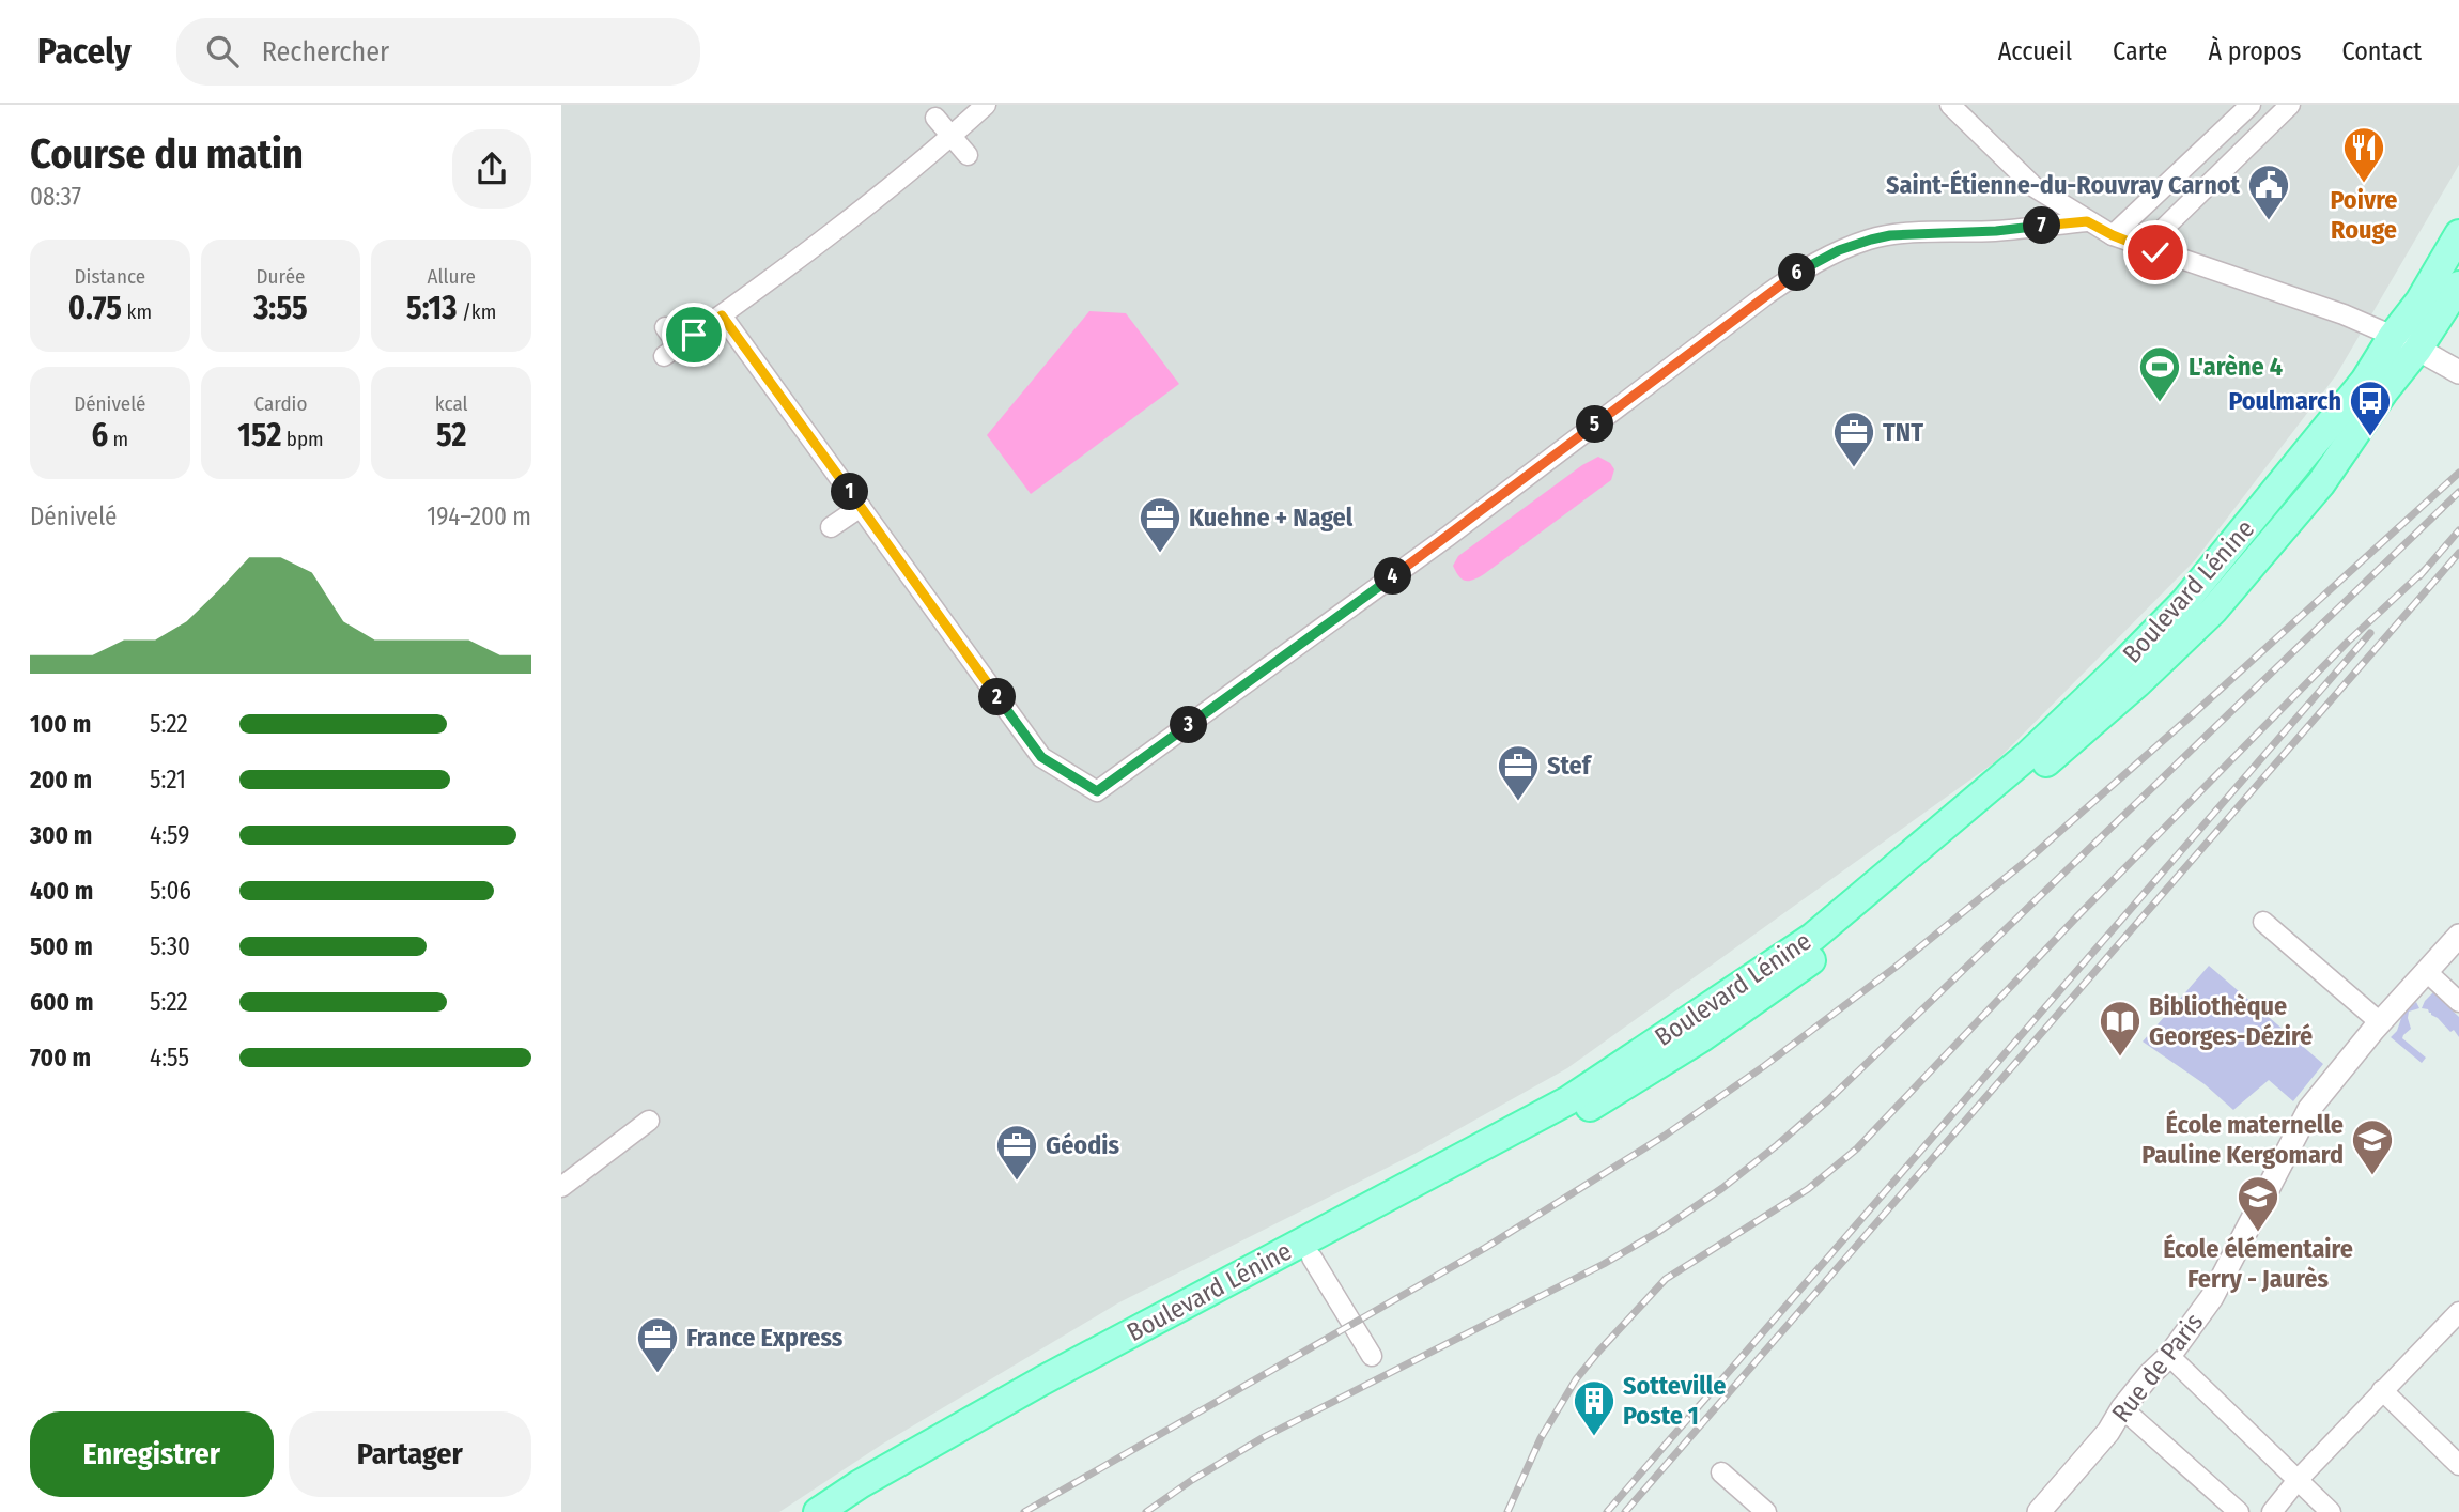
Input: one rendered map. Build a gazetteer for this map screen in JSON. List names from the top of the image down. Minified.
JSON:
{"streets":{"main road":["Boulevard Lénine"],"street":["Rue de Paris"]},"places":{"restaurant":["Poivre Rouge"],"public building":["Saint-Étienne-du-Rouvray Carnot"],"sports":["L'arène 4"],"bus stop":["Poulmarch"],"office":["TNT","Kuehne + Nagel","Stef","Géodis","France Express"],"library":["Bibliothèque Georges-Déziré"],"school or university":["École maternelle Pauline Kergomard","École élémentaire Ferry - Jaurès"],"building":["Sotteville Poste 1"]},"page":{"header":"Pacely","search":"Rechercher","nav":["Accueil","Carte","À propos","Contact"],"heading":["Course du matin","08:37"],"pins":["7","6","5","1","4","2","3"],"stats":[["Distance","0.75 km"],["Durée","3:55"],["Allure","5:13 /km"],["Dénivelé","6 m"],["Cardio","152 bpm"],["kcal","52"]],"chart":["Dénivelé","194–200 m"],"list":[{"name":"100 m","note":"5:22"},{"name":"200 m","note":"5:21"},{"name":"300 m","note":"4:59"},{"name":"400 m","note":"5:06"},{"name":"500 m","note":"5:30"},{"name":"600 m","note":"5:22"},{"name":"700 m","note":"4:55"}],"buttons":["Enregistrer","Partager"]}}
